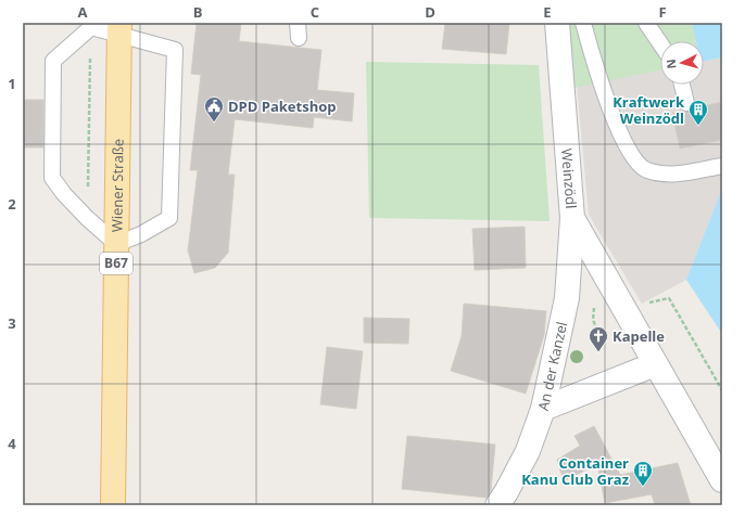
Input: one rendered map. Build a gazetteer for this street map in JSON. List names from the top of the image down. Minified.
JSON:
{"streets":{"main road":["Wiener Straße","B67"],"street":["Weinzödl","An der Kanzel"]},"crossings":[["Weinzödl","An der Kanzel"]],"places":{"public building":["DPD Paketshop"],"building":["Kraftwerk Weinzödl","Container Kanu Club Graz"],"church":["Kapelle"]},"north":"left","grid":{"columns":["A","B","C","D","E","F"],"rows":["1","2","3","4"]}}
